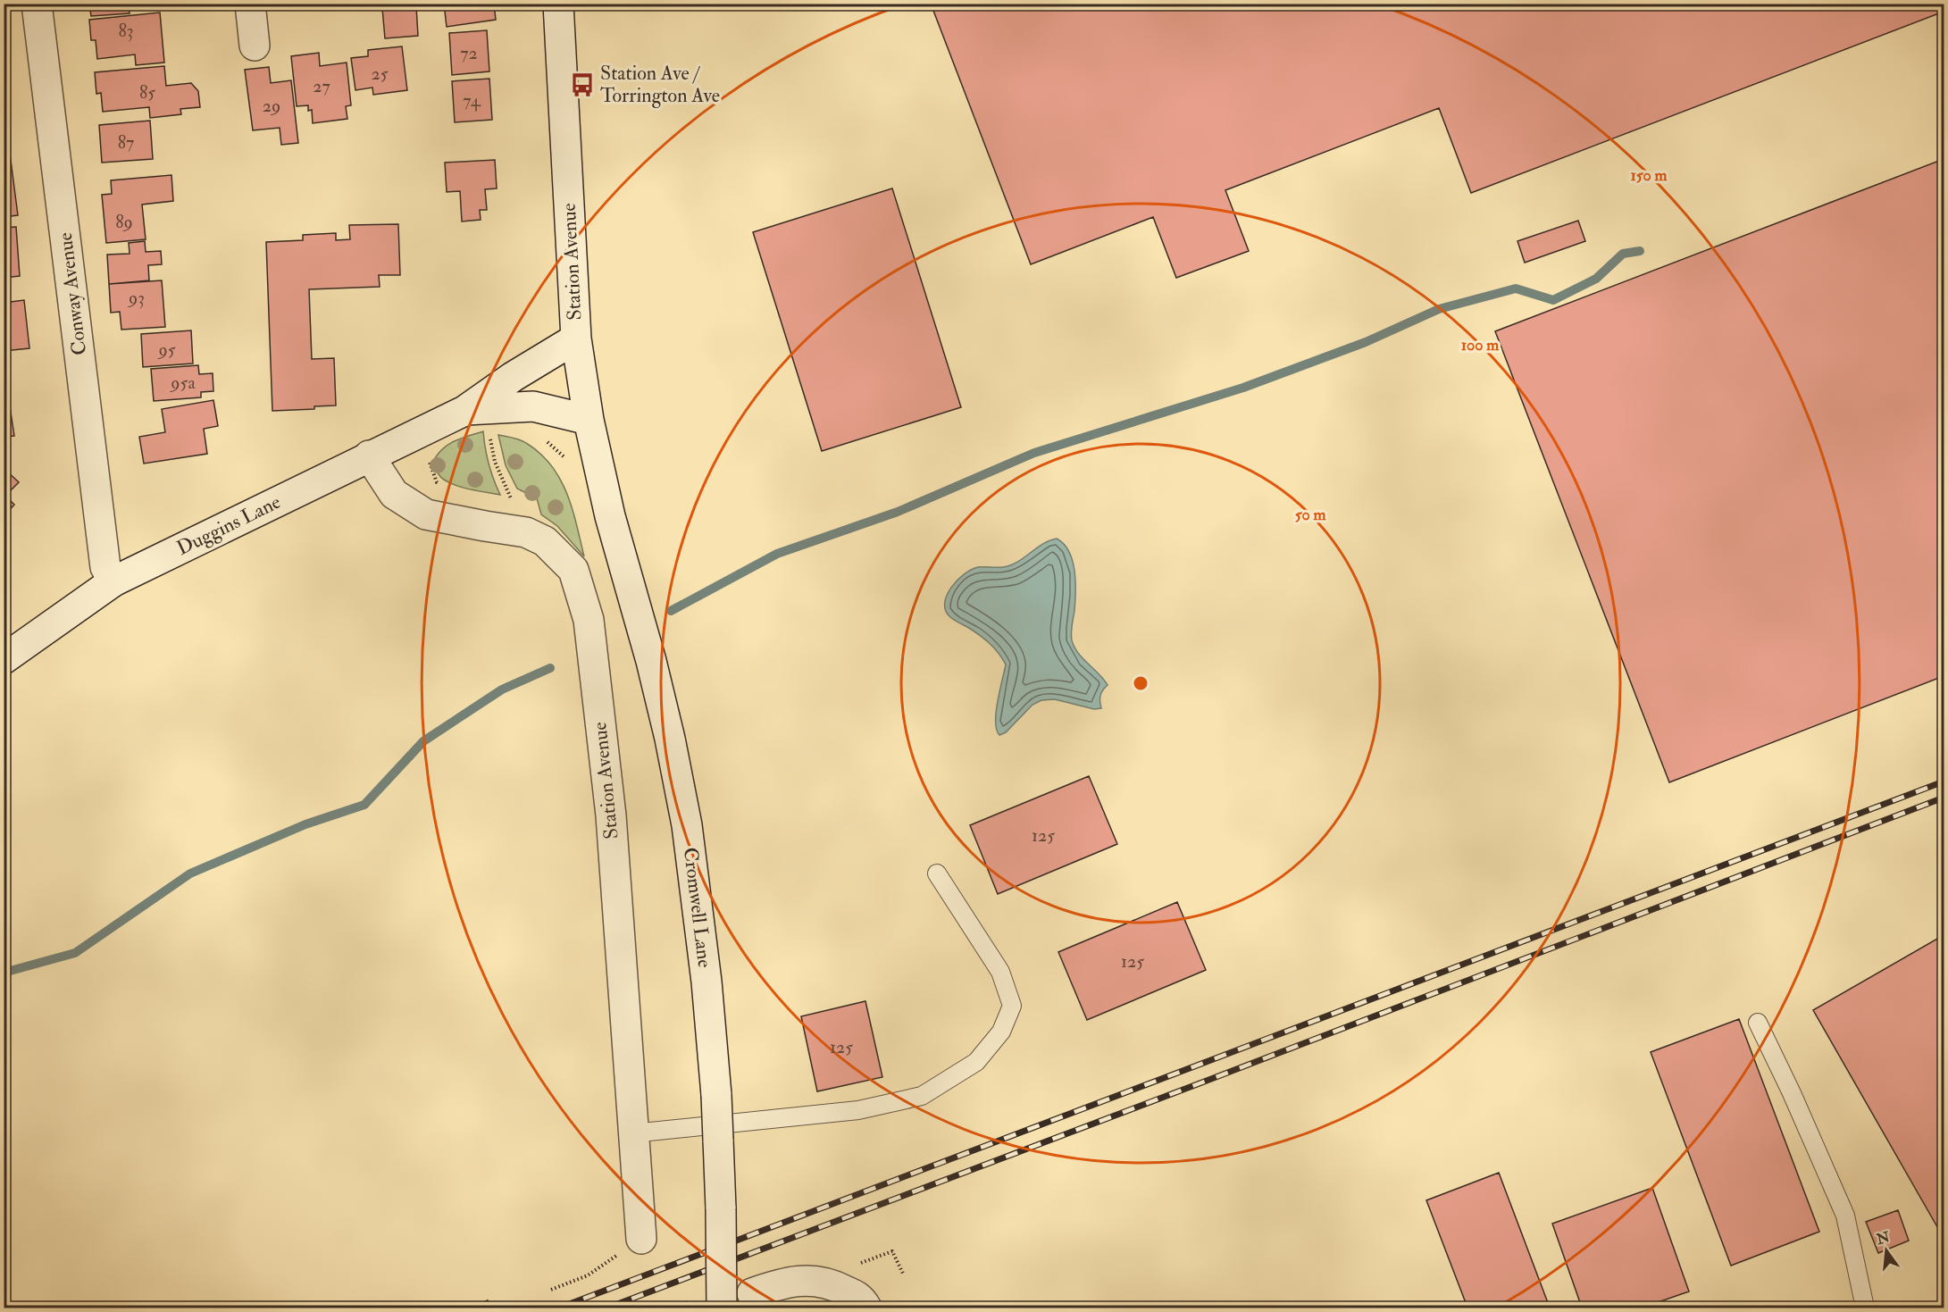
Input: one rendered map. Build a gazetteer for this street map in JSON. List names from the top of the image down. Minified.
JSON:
{"streets":{"street":["Station Avenue","Conway Avenue","Duggins Lane","Cromwell Lane"]},"crossings":[["Station Avenue","Duggins Lane"],["Station Avenue","Cromwell Lane"],["Conway Avenue","Duggins Lane"]],"places":{"bus stop":["Station Ave / Torrington Ave"]},"house_numbers":["83","72","25","27","85","74","29","87","89","93","95","95a","125","125","125"],"north":"top","rings":["150 m","100 m","50 m"]}
